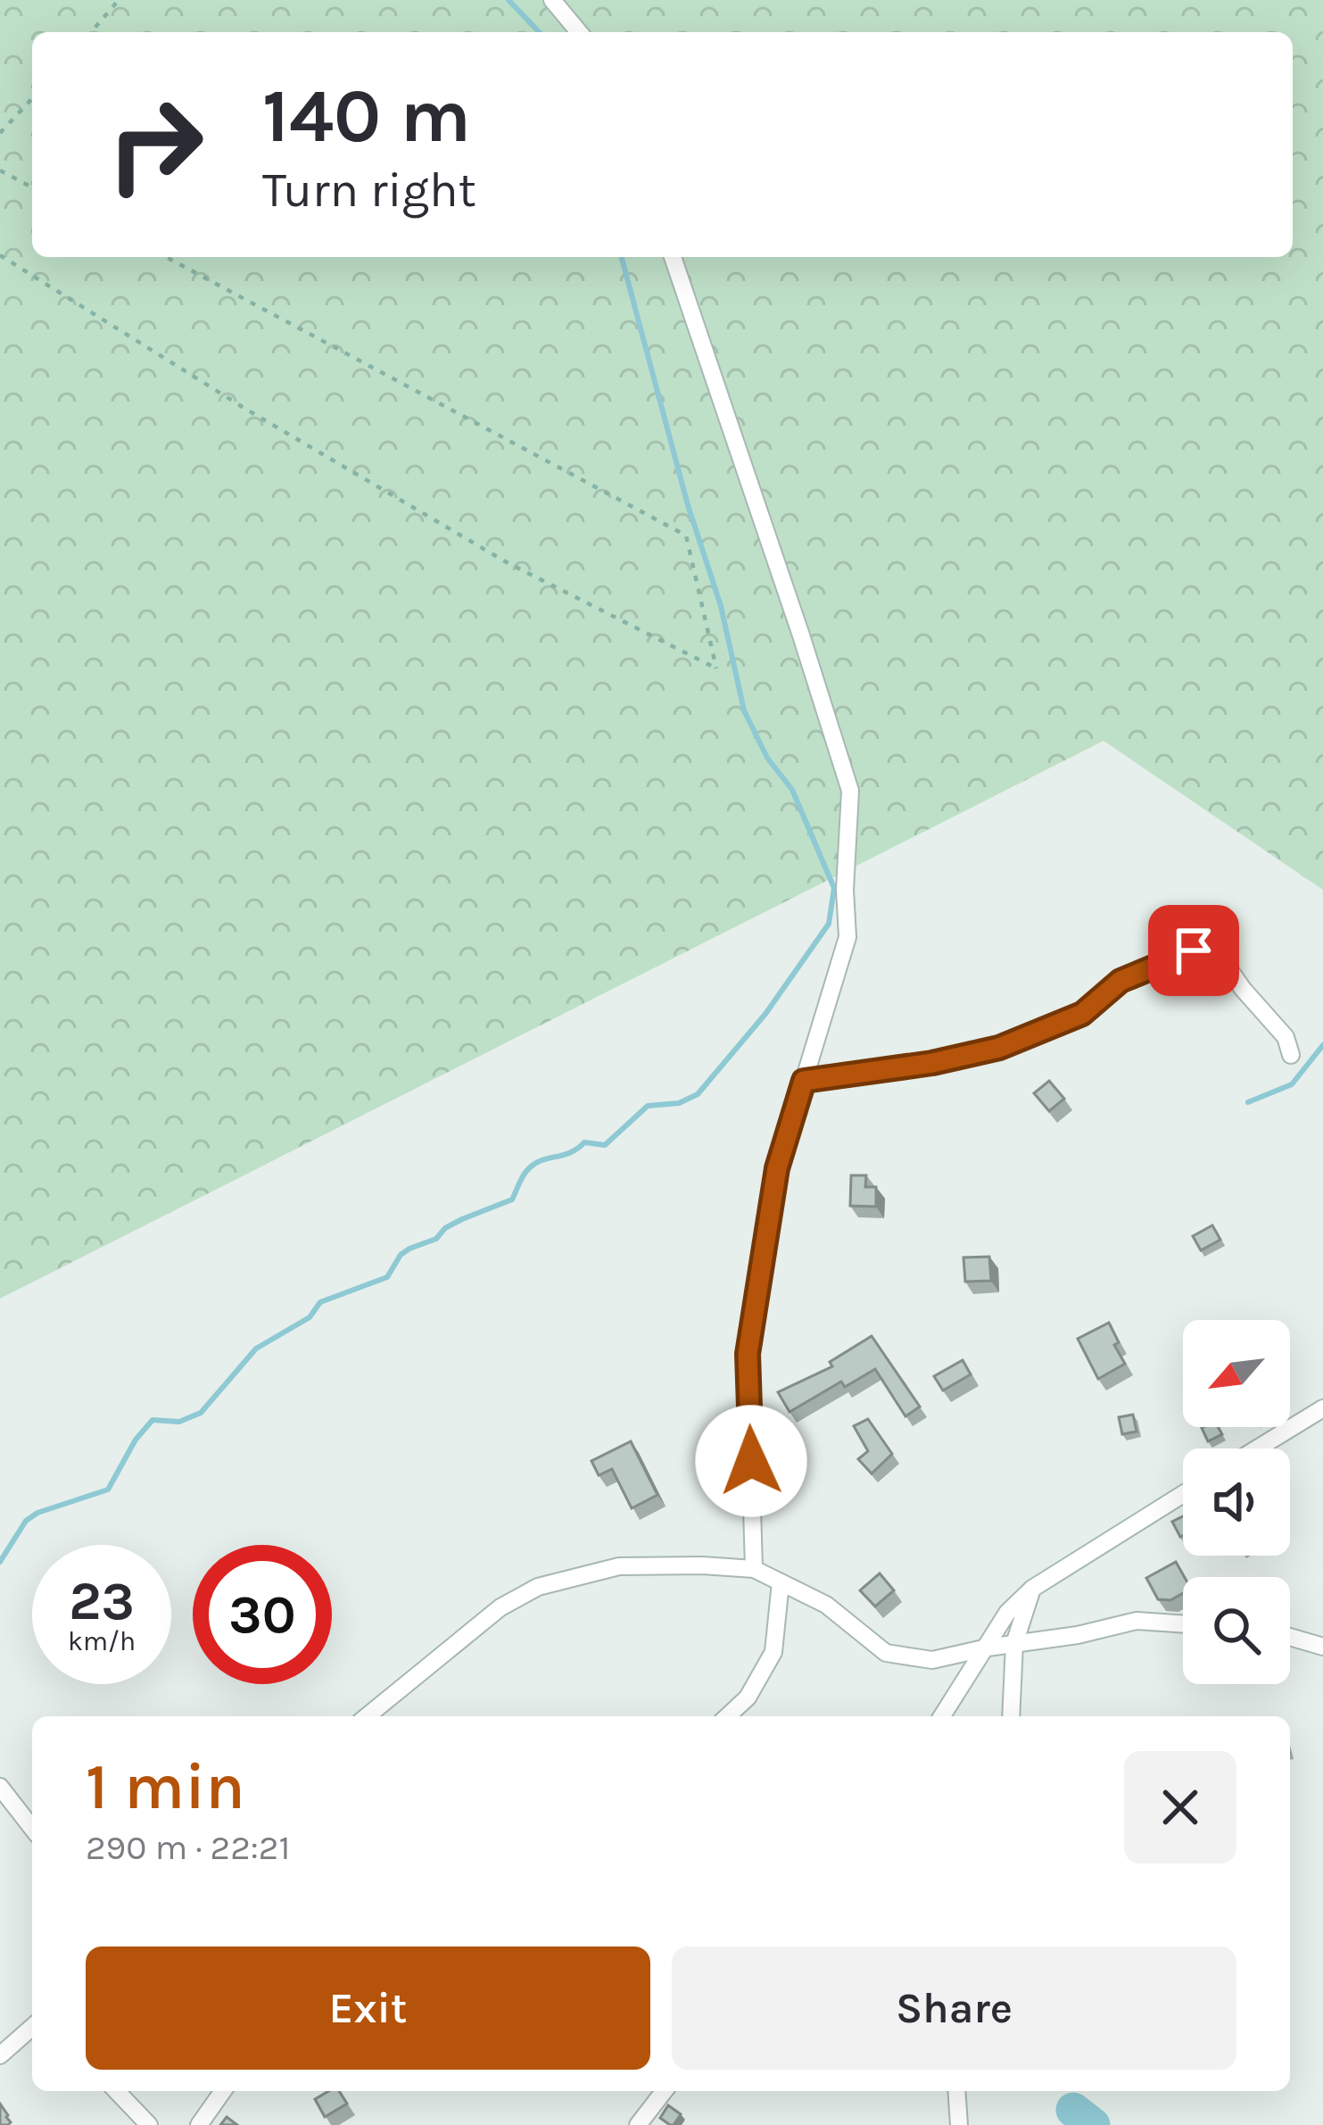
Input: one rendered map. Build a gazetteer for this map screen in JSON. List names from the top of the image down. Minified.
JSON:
{"north":"bottom left","page":{"turn":["140 m","Turn right"],"speed":"23 km/h","limit":"30","heading":["1 min","290 m · 22:21"],"buttons":["Exit","Share"]}}
